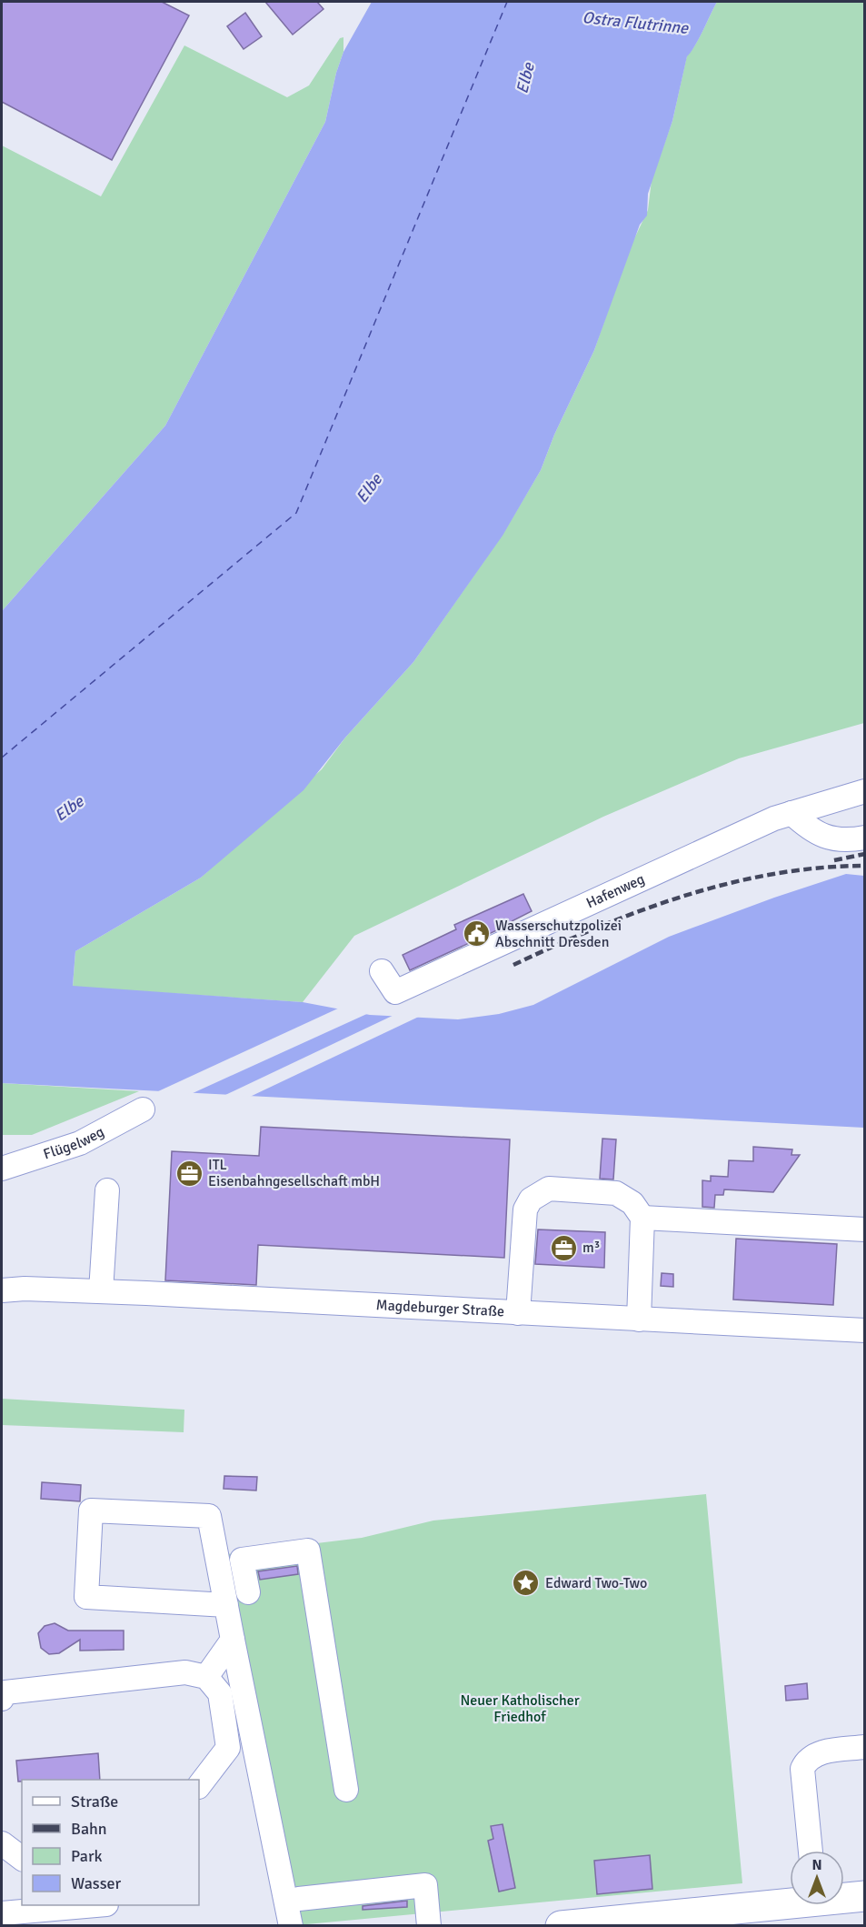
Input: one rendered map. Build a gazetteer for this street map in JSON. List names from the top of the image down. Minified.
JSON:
{"streets":{"street":["Hafenweg","Flügelweg","Magdeburger Straße"]},"water":["Ostra Flutrinne","Elbe"],"parks":["Neuer Katholischer Friedhof"],"places":{"public building":["Wasserschutzpolizei Abschnitt Dresden"],"office":["ITL Eisenbahngesellschaft mbH","m³"],"place":["Edward Two-Two"]},"legend":["Straße","Bahn","Park","Wasser"],"north":"top"}
